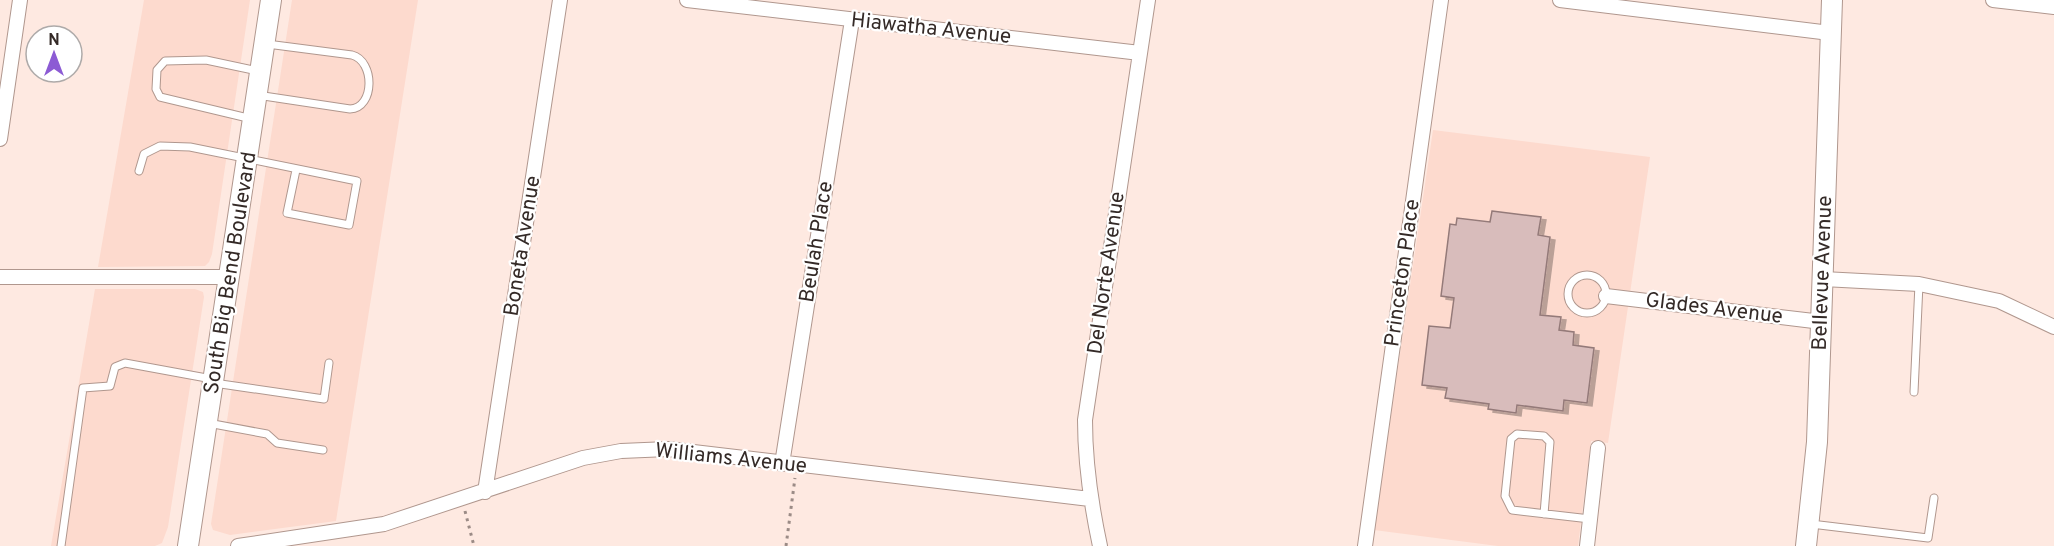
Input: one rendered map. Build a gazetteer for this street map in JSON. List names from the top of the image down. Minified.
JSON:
{"streets":{"main road":["South Big Bend Boulevard","Bellevue Avenue"],"street":["Hiawatha Avenue","Beulah Place","Boneta Avenue","Del Norte Avenue","Princeton Place","Glades Avenue","Williams Avenue"]},"crossings":[["Hiawatha Avenue","Beulah Place"],["Hiawatha Avenue","Del Norte Avenue"],["Beulah Place","Williams Avenue"],["Boneta Avenue","Williams Avenue"],["Del Norte Avenue","Williams Avenue"],["Bellevue Avenue","Glades Avenue"]],"north":"top"}
